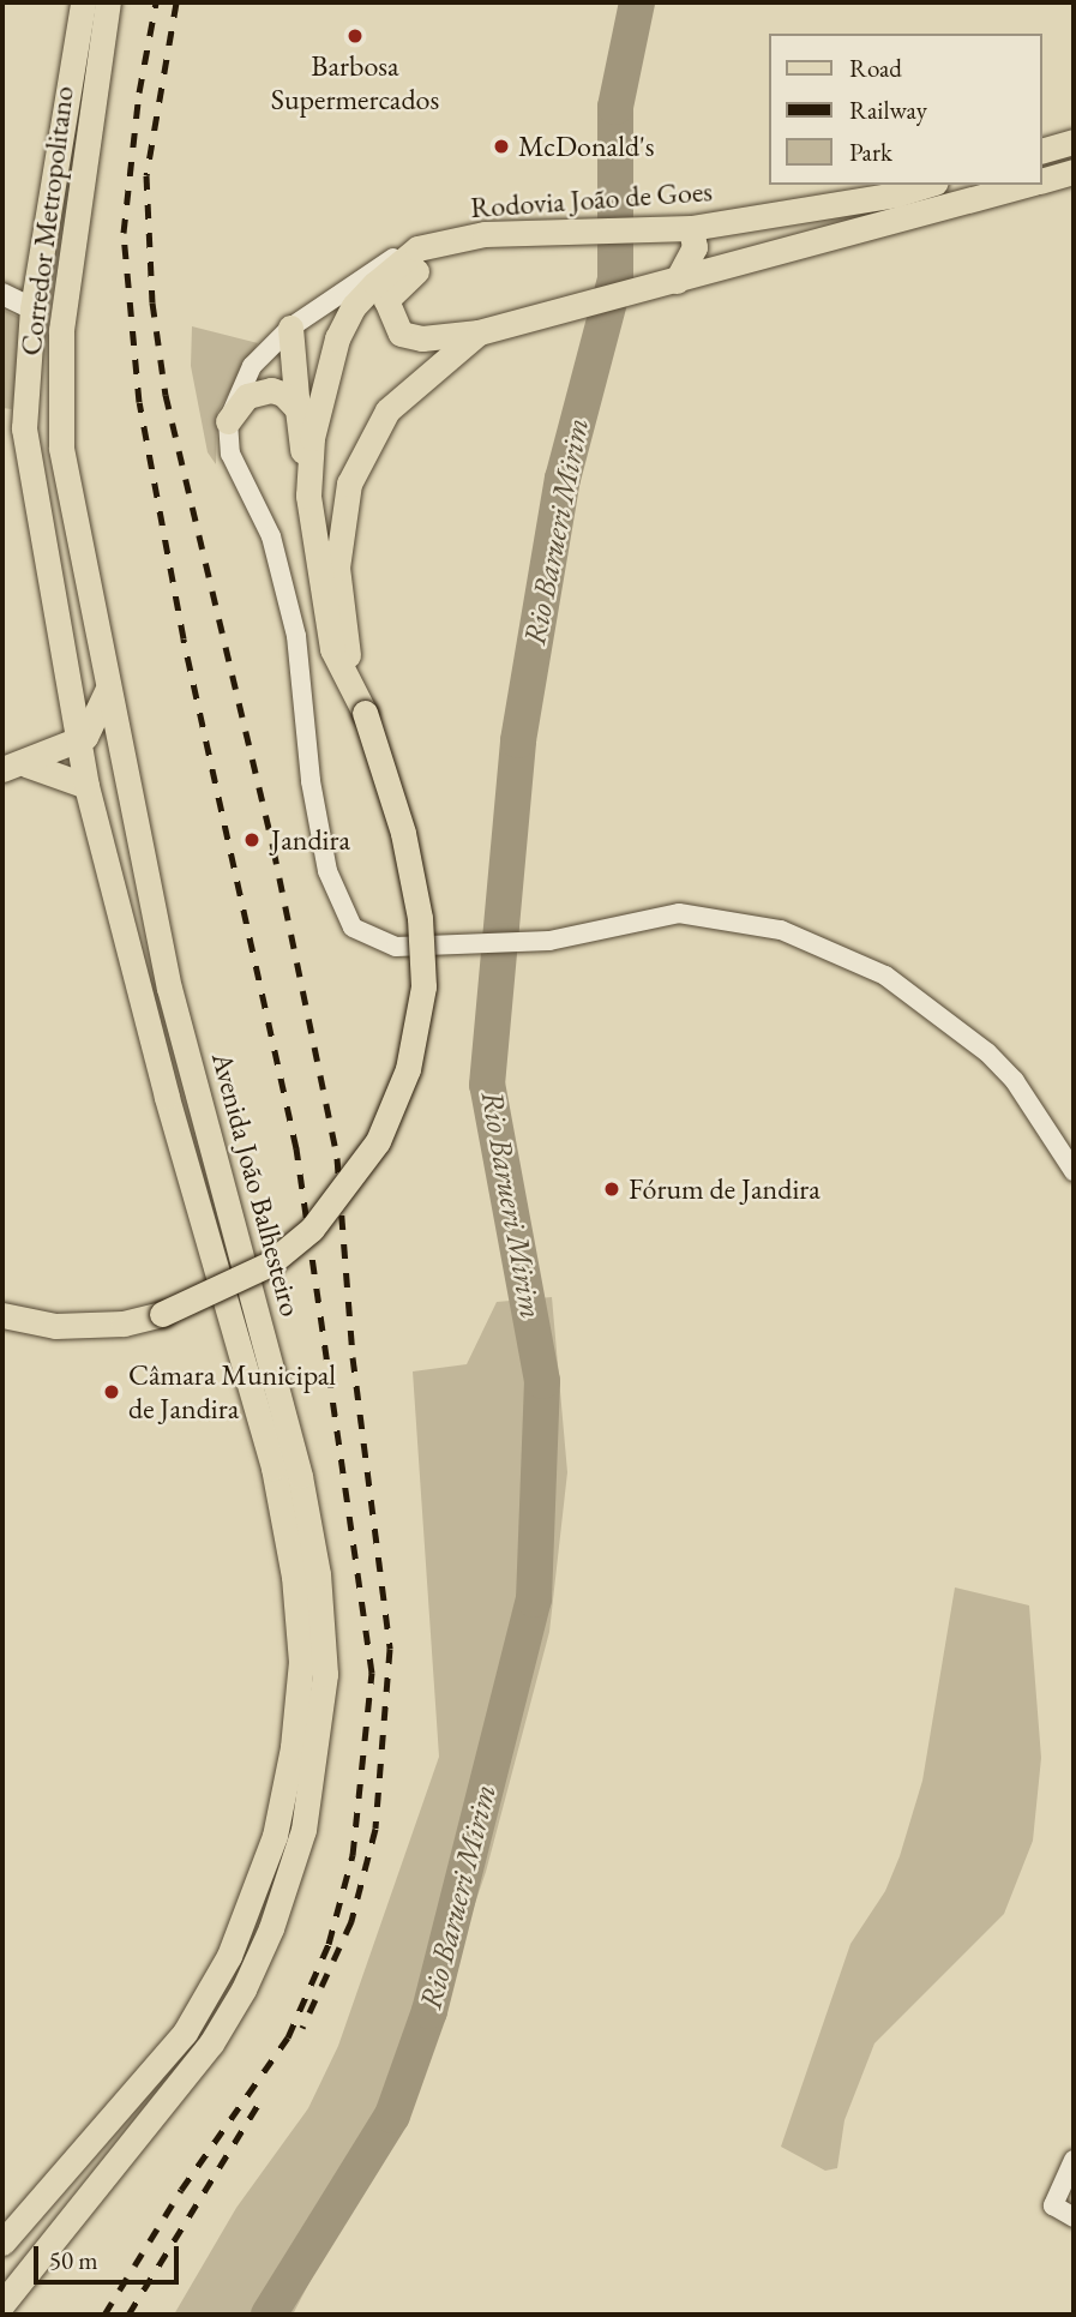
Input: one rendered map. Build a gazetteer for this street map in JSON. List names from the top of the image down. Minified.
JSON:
{"streets":{"main road":["Rodovia João de Goes","Corredor Metropolitano","Avenida João Balhesteiro"]},"crossings":[["Corredor Metropolitano","Avenida João Balhesteiro"]],"water":["Rio Barueri Mirim"],"places":["Barbosa Supermercados","McDonald's","Jandira","Fórum de Jandira","Câmara Municipal de Jandira"],"legend":["Road","Railway","Park"],"scale_bar":"50 m"}
